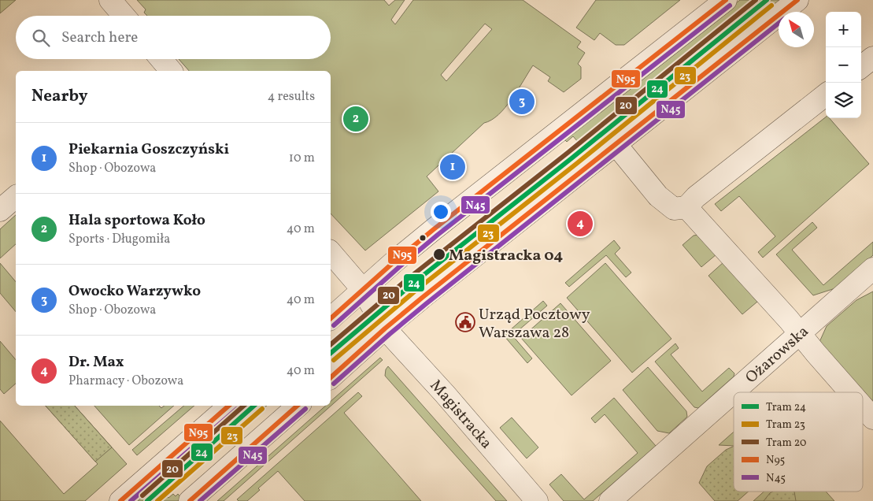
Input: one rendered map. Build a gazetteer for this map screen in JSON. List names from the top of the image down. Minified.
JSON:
{"streets":{"street":["Ożarowska","Magistracka"]},"places":{"other":["Magistracka 04"],"public building":["Urząd Pocztowy Warszawa 28"]},"lines":["tram line 24","tram line 20","transit line N95","tram line 23","transit line N45"],"legend":["Tram 24","Tram 23","Tram 20","N95","N45"],"north":"top left","page":{"map_buttons":["+","−"],"search":"Search here","heading":["Nearby","4 results"],"pins":["3","2","1","4"],"list":[{"mark":"1","name":"Piekarnia Goszczyński","note":"Shop · Obozowa","value":"10 m"},{"mark":"2","name":"Hala sportowa Koło","note":"Sports · Długomiła","value":"40 m"},{"mark":"3","name":"Owocko Warzywko","note":"Shop · Obozowa","value":"40 m"},{"mark":"4","name":"Dr. Max","note":"Pharmacy · Obozowa","value":"40 m"}]}}
